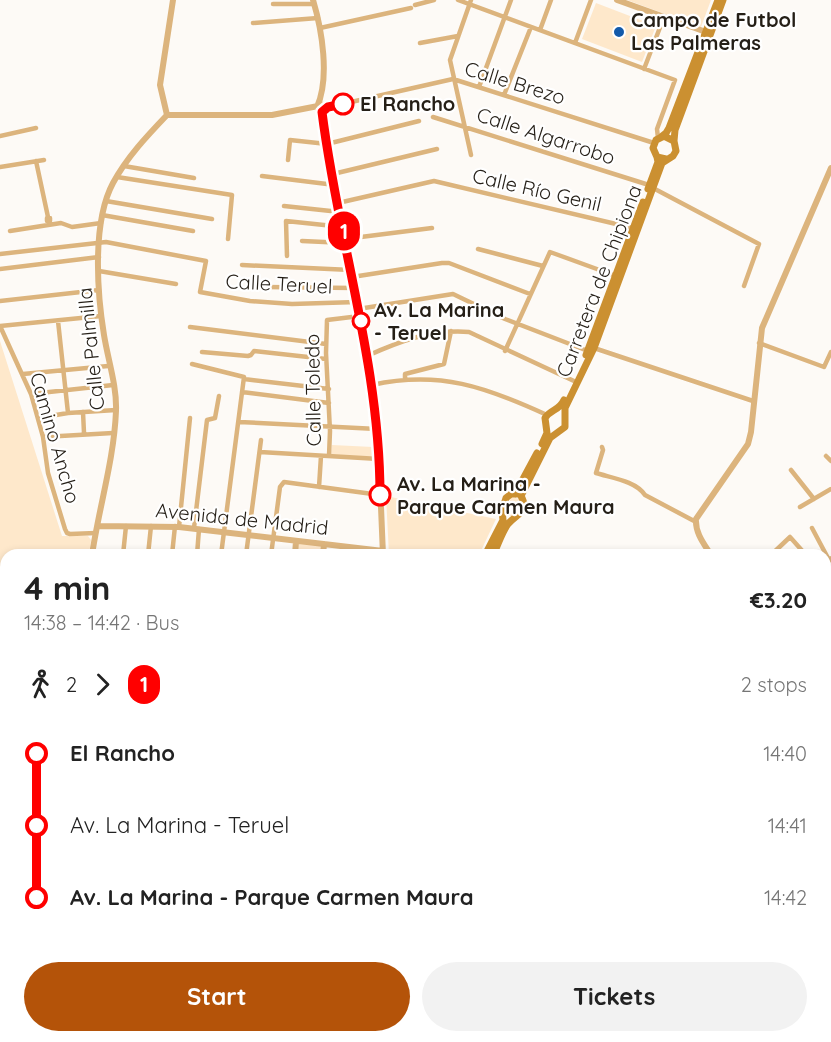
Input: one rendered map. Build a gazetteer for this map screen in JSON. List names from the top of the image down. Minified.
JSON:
{"streets":{"main road":["Carretera de Chipiona"],"street":["Calle Brezo","Calle Algarrobo","Calle Río Genil","Calle Teruel","Calle Palmilla","Calle Toledo","Camino Ancho","Avenida de Madrid"]},"crossings":[["Calle Brezo","Carretera de Chipiona"],["Calle Algarrobo","Carretera de Chipiona"],["Calle Río Genil","Carretera de Chipiona"],["Calle Teruel","Calle Palmilla"],["Calle Teruel","Calle Toledo"],["Calle Palmilla","Camino Ancho"],["Calle Palmilla","Avenida de Madrid"]],"places":["Campo de Futbol Las Palmeras","El Rancho","Av. La Marina - Teruel","Av. La Marina - Parque Carmen Maura"],"lines":["bus line 1"],"page":{"on_map":"1","heading":["4 min","14:38 – 14:42 · Bus","€3.20"],"legs":["2","1","2 stops"],"list":[{"name":"El Rancho","value":"14:40"},{"name":"Av. La Marina - Teruel","value":"14:41"},{"name":"Av. La Marina - Parque Carmen Maura","value":"14:42"}],"buttons":["Start","Tickets"]}}
